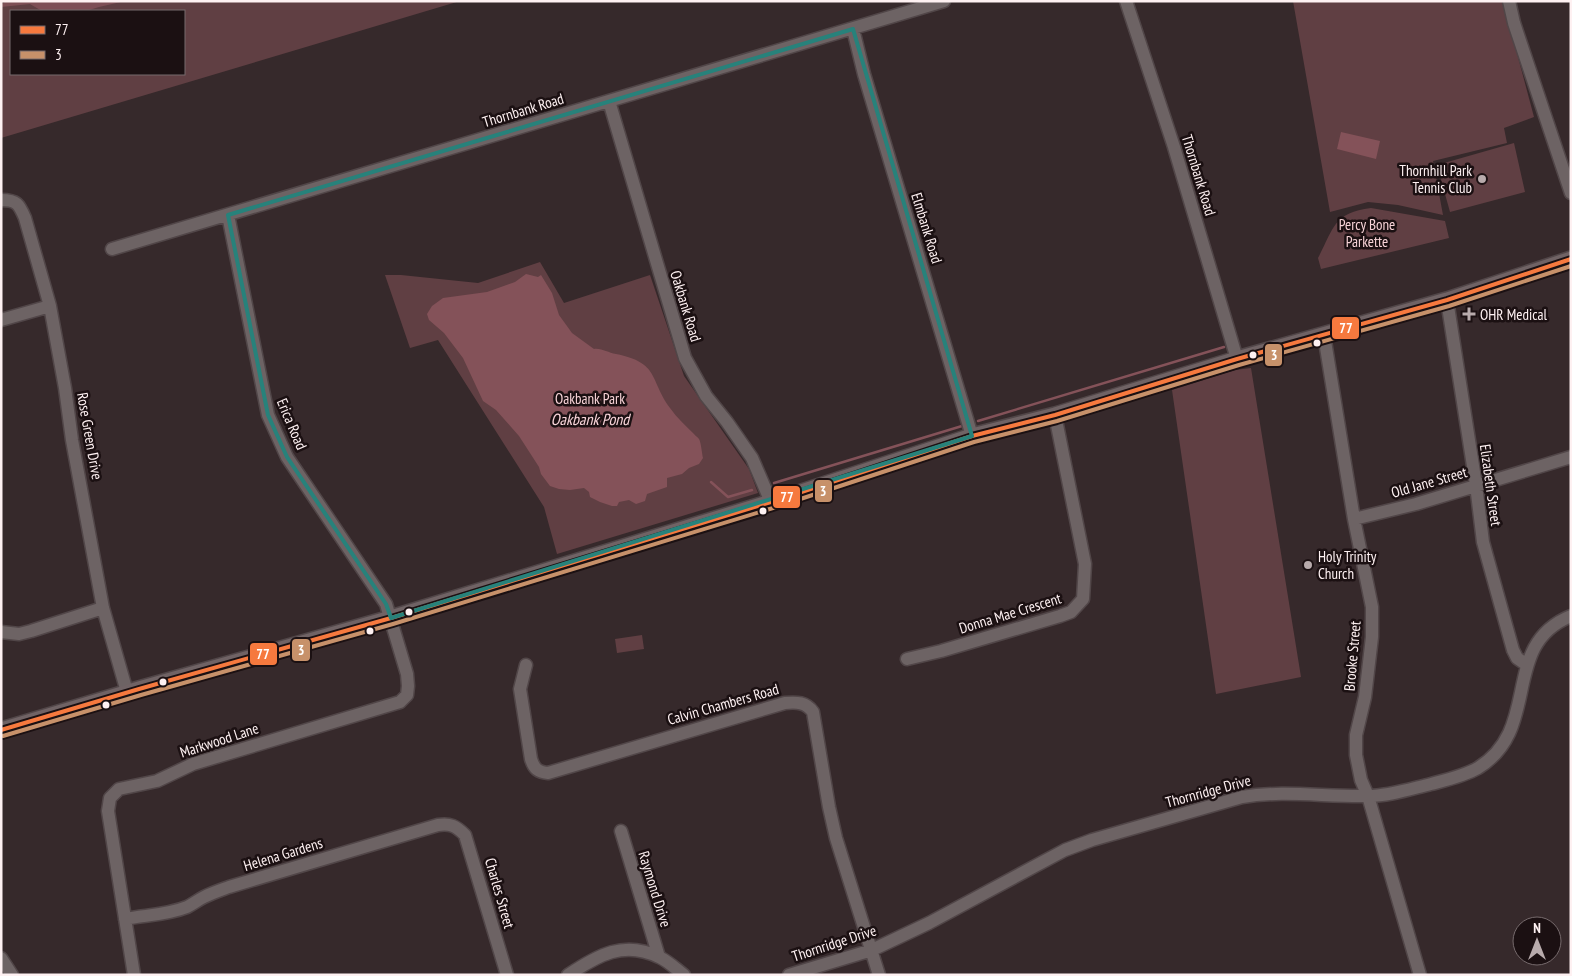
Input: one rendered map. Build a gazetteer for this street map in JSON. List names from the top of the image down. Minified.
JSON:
{"streets":{"street":["Thornbank Road","Elmbank Road","Oakbank Road","Erica Road","Rose Green Drive","Old Jane Street","Elizabeth Street","Donna Mae Crescent","Brooke Street","Calvin Chambers Road","Markwood Lane","Thornridge Drive","Helena Gardens","Raymond Drive","Charles Street"]},"crossings":[["Thornbank Road","Elmbank Road"],["Thornbank Road","Oakbank Road"],["Thornbank Road","Erica Road"],["Erica Road","Markwood Lane"],["Old Jane Street","Elizabeth Street"],["Old Jane Street","Brooke Street"],["Elizabeth Street","Thornridge Drive"],["Brooke Street","Thornridge Drive"],["Calvin Chambers Road","Thornridge Drive"],["Markwood Lane","Helena Gardens"],["Helena Gardens","Charles Street"]],"water":["Oakbank Pond"],"parks":["Percy Bone Parkette","Oakbank Park"],"places":{"other":["Thornhill Park Tennis Club","Holy Trinity Church"],"health":["OHR Medical"]},"lines":["transit line 77","transit line 3"],"legend":["77","3"],"north":"top"}
